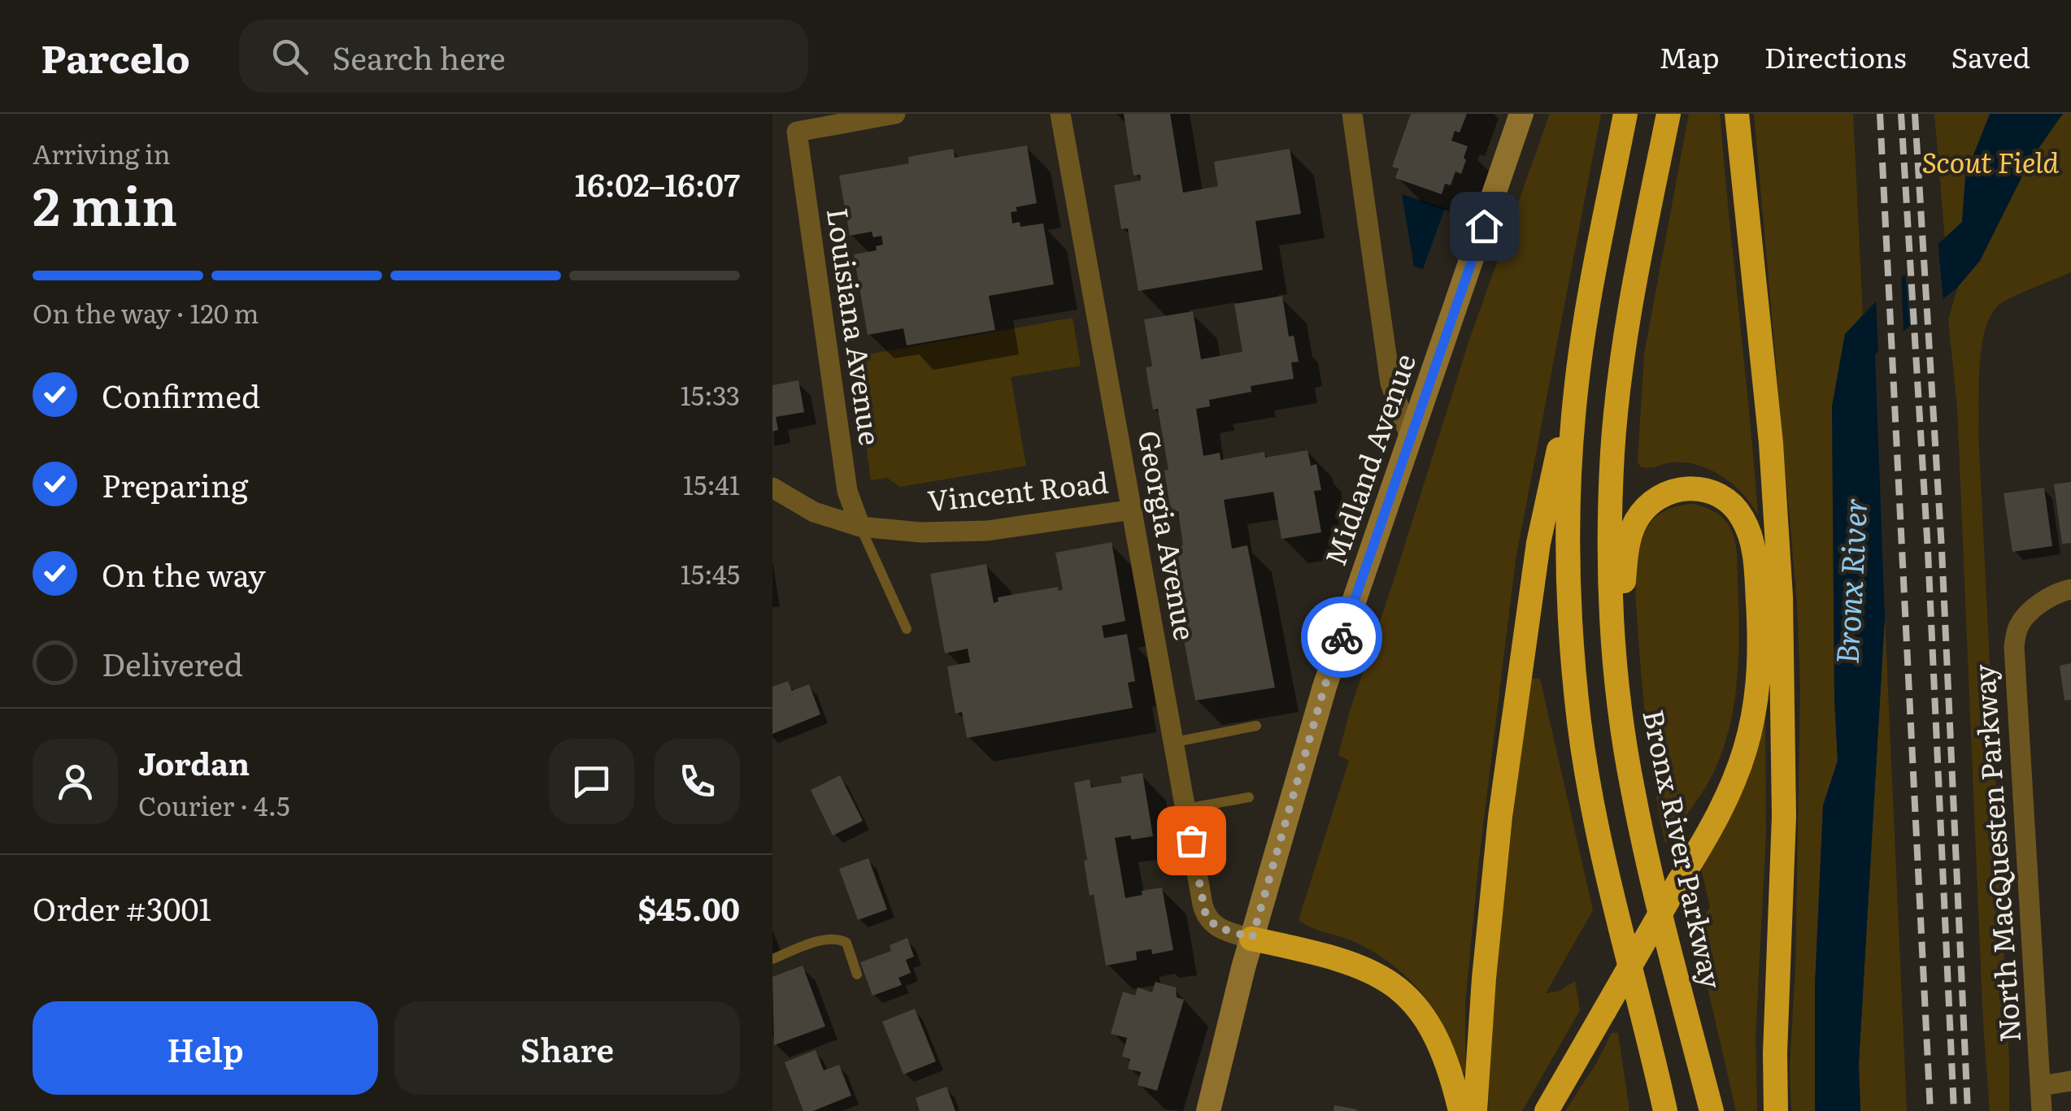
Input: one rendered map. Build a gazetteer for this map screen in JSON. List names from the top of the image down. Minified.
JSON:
{"streets":{"highway":["Bronx River Parkway"],"street":["Louisiana Avenue","Midland Avenue","Vincent Road","Georgia Avenue","North MacQuesten Parkway"]},"crossings":[["Louisiana Avenue","Vincent Road"],["Midland Avenue","Georgia Avenue"],["Vincent Road","Georgia Avenue"]],"water":["Bronx River"],"parks":["Scout Field"],"page":{"header":"Parcelo","search":"Search here","nav":["Map","Directions","Saved"],"heading":["2 min","Arriving in","16:02–16:07"],"panel":["Jordan","Courier · 4.5","Order #3001","$45.00"],"bar":"On the way · 120 m","list":[["Confirmed","15:33"],["Preparing","15:41"],["On the way","15:45"],"Delivered"],"buttons":["Help","Share"]}}
